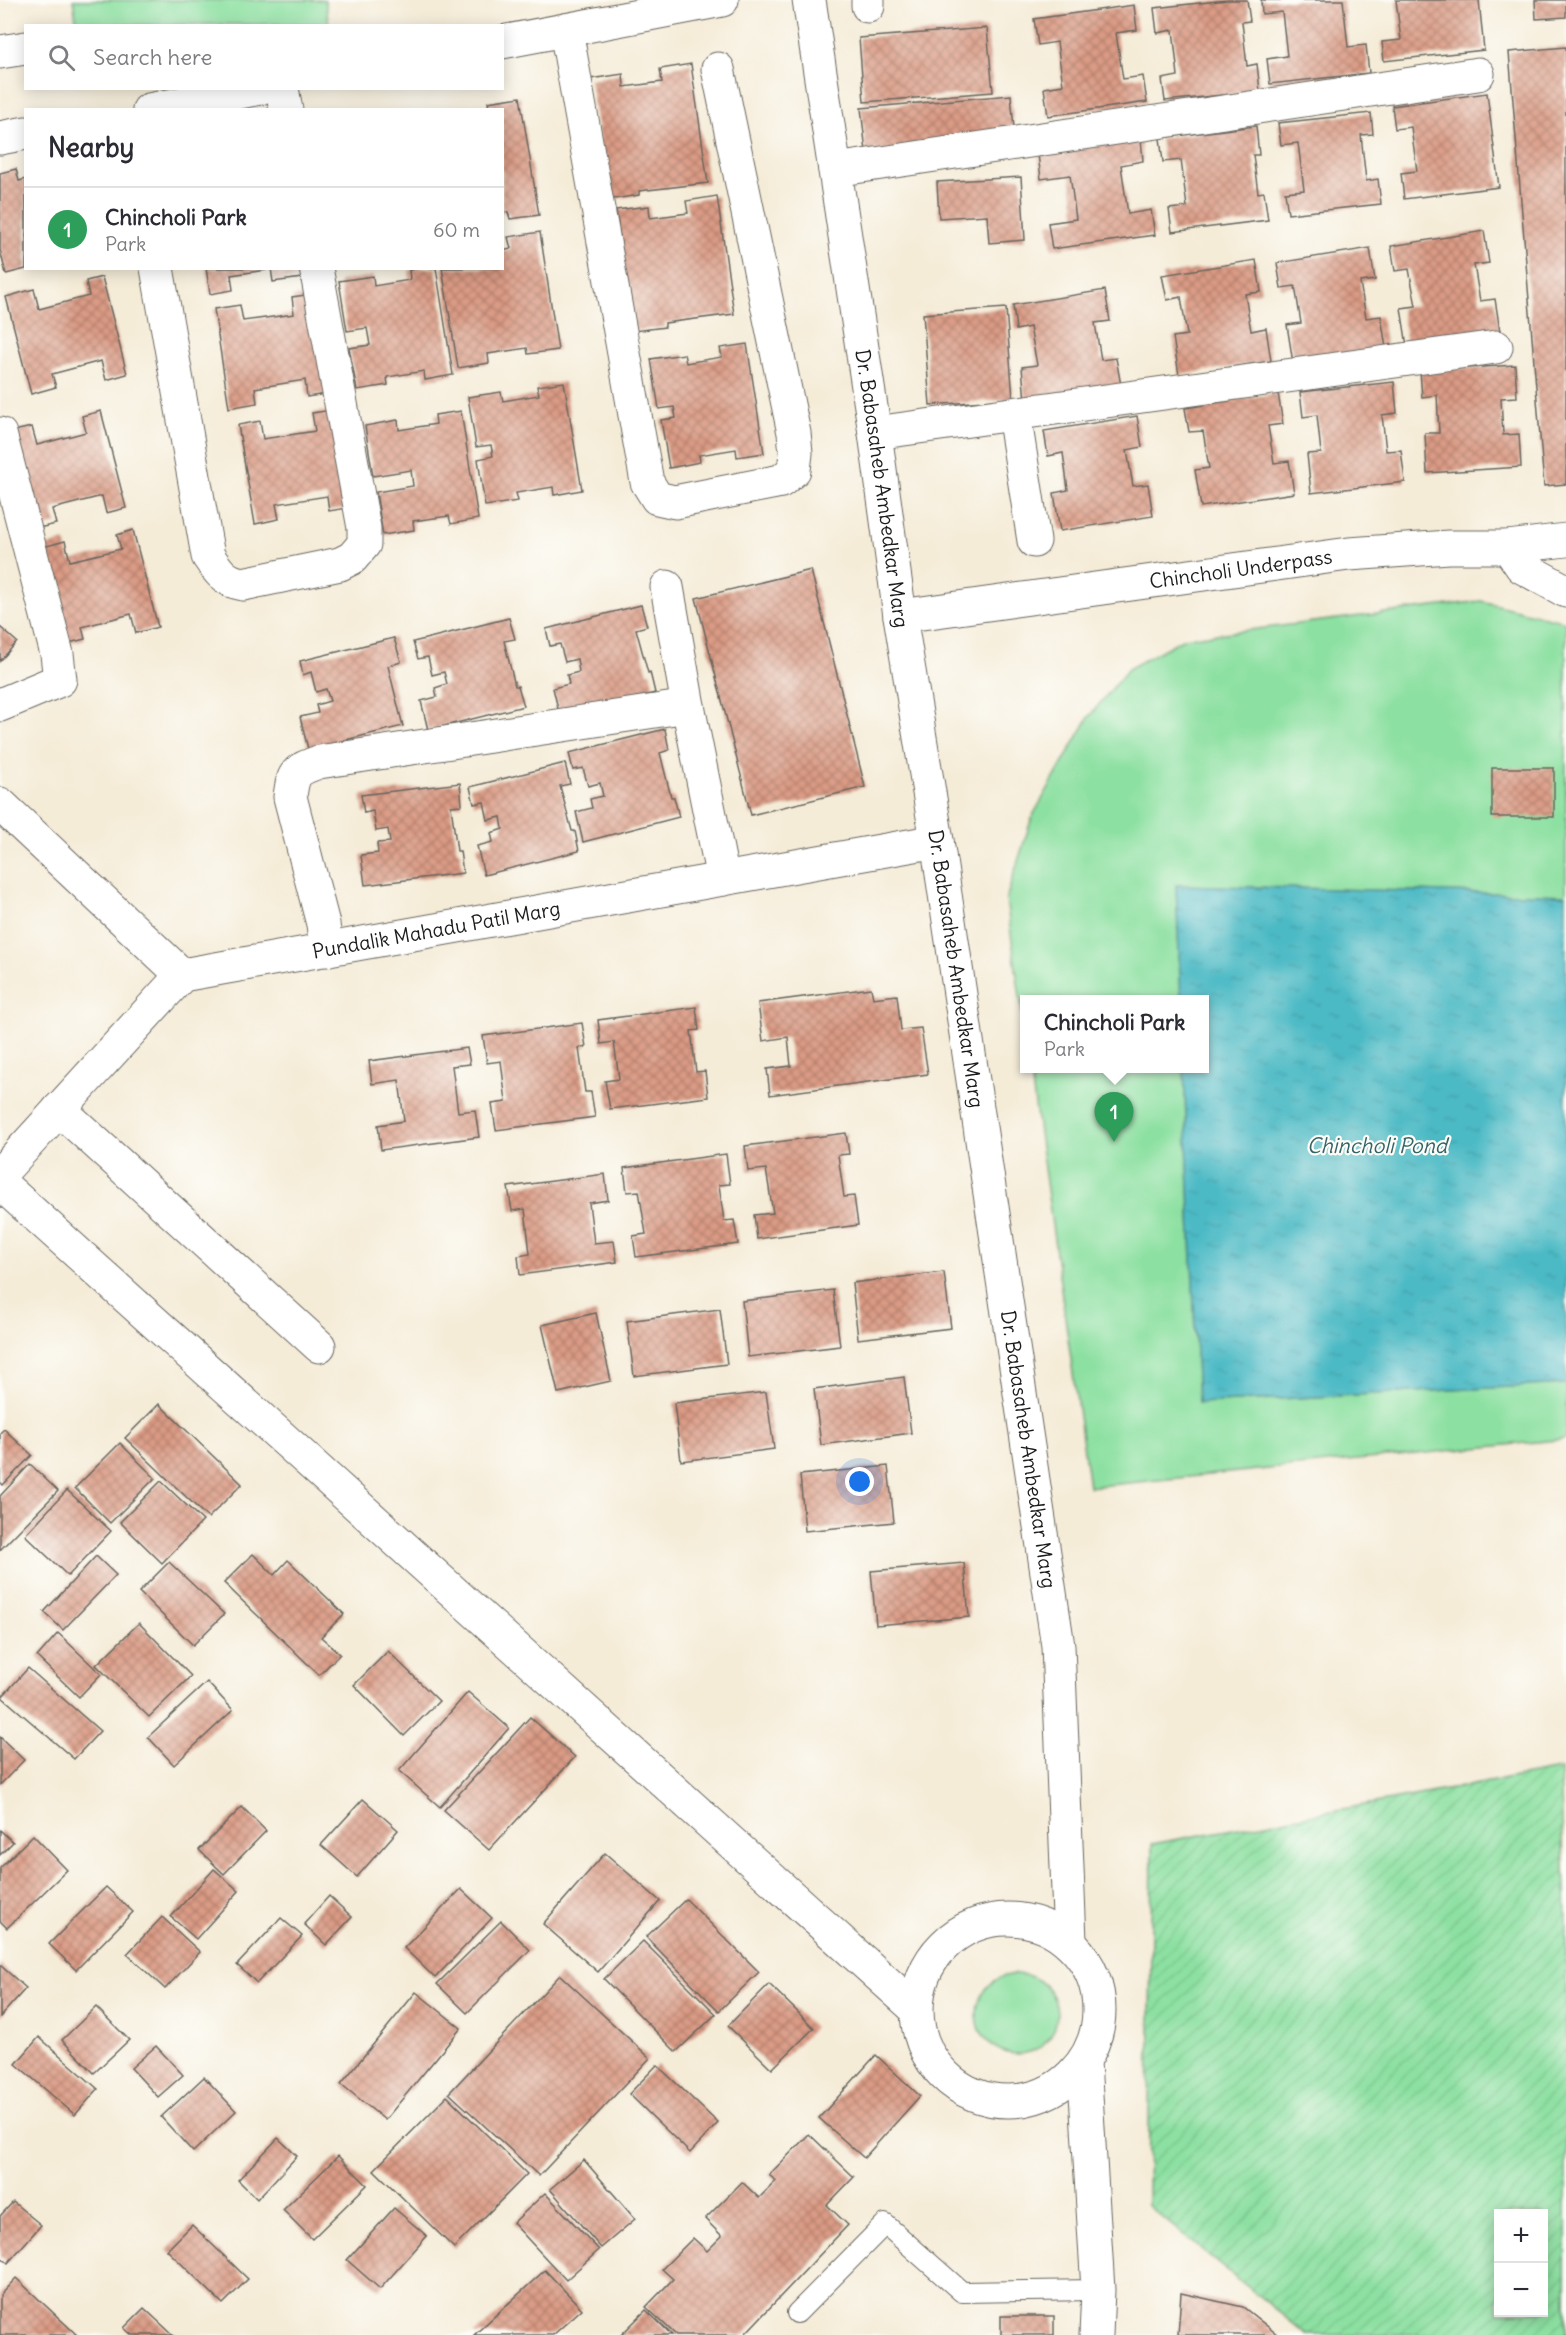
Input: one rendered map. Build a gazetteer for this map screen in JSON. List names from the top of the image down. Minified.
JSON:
{"streets":{"street":["Dr. Babasaheb Ambedkar Marg","Chincholi Underpass","Pundalik Mahadu Patil Marg"]},"crossings":[["Dr. Babasaheb Ambedkar Marg","Chincholi Underpass"],["Dr. Babasaheb Ambedkar Marg","Pundalik Mahadu Patil Marg"]],"water":["Chincholi Pond"],"page":{"search":"Search here","heading":"Nearby","list":[{"mark":"1","name":"Chincholi Park","note":"Park","value":"60 m"}],"popup":["Chincholi Park","Park"],"pins":"1","map_buttons":["+","−"]}}
